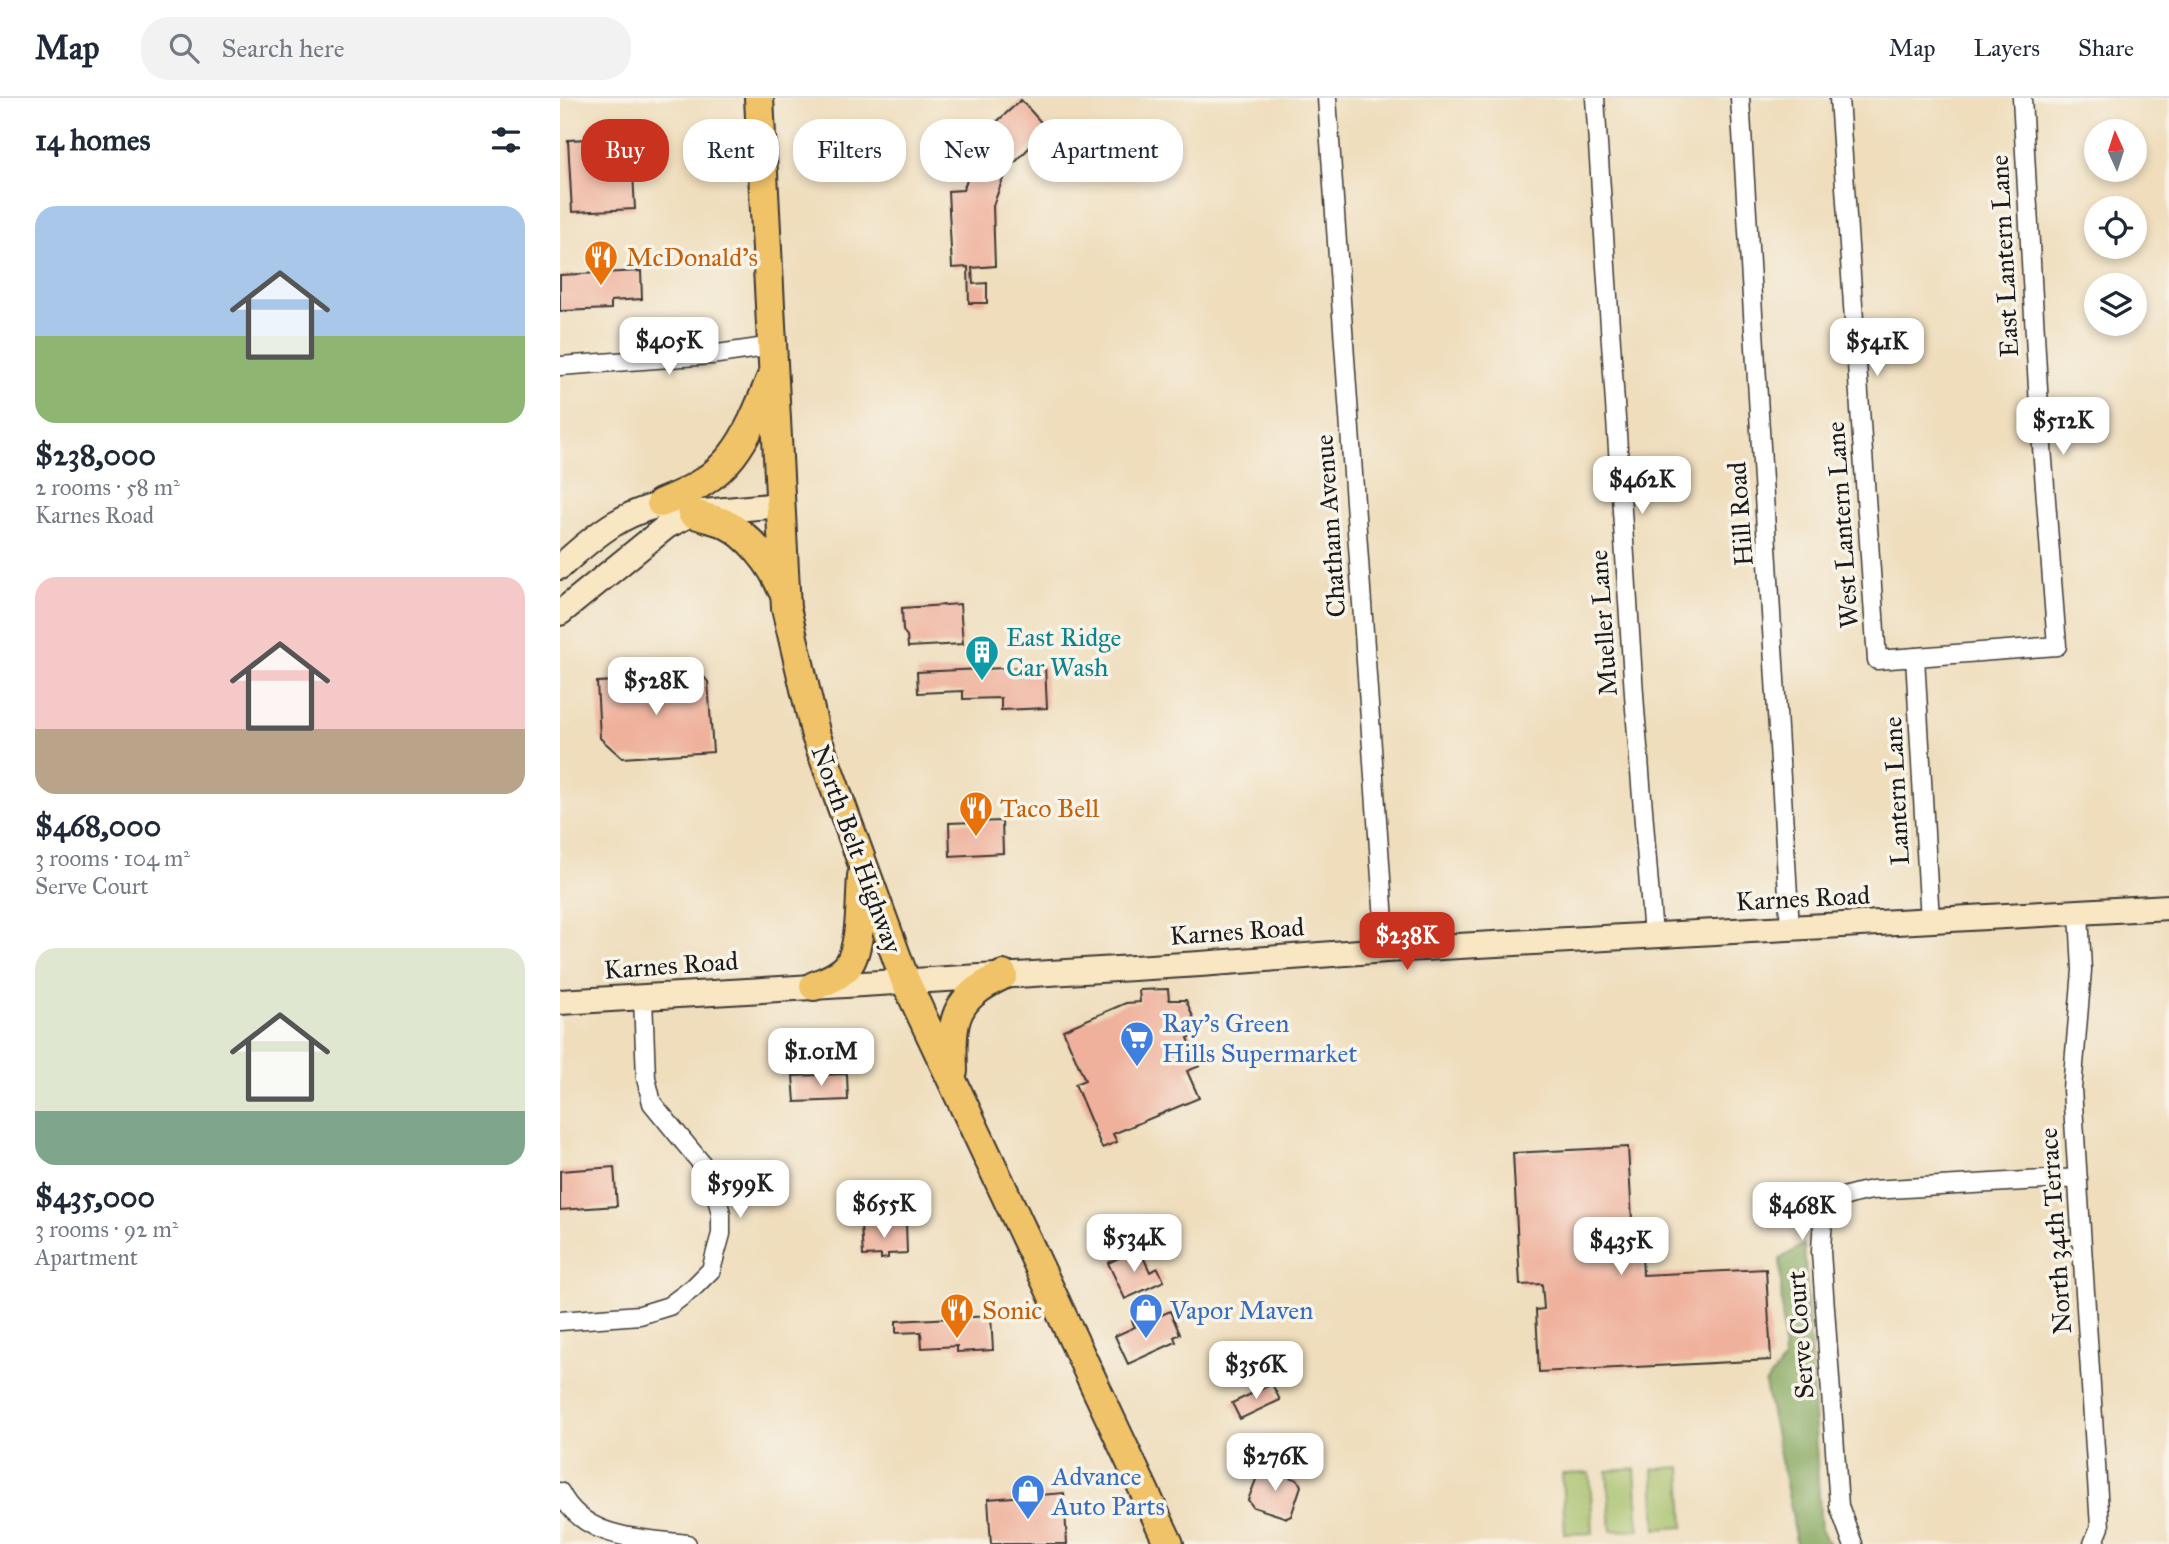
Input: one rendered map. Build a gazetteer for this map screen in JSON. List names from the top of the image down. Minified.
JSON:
{"streets":{"main road":["North Belt Highway"],"street":["East Lantern Lane","Hill Road","West Lantern Lane","Chatham Avenue","Mueller Lane","Lantern Lane","Karnes Road","North 34th Terrace","Serve Court"]},"crossings":[["East Lantern Lane","West Lantern Lane"],["East Lantern Lane","Lantern Lane"],["Hill Road","Karnes Road"],["West Lantern Lane","Lantern Lane"],["Chatham Avenue","Karnes Road"],["Mueller Lane","Karnes Road"],["Lantern Lane","Karnes Road"],["North Belt Highway","Karnes Road"],["Karnes Road","North 34th Terrace"],["North 34th Terrace","Serve Court"]],"places":{"restaurant":["McDonald's","Taco Bell","Sonic"],"building":["East Ridge Car Wash"],"supermarket":["Ray's Green Hills Supermarket"],"shop":["Vapor Maven","Advance Auto Parts"]},"north":"top","page":{"header":"Map","search":"Search here","nav":["Map","Layers","Share"],"heading":"14 homes","chip":["Buy","Rent","Filters","New","Apartment"],"list":[{"name":"$238,000","note":"2 rooms · 58 m² · Karnes Road"},{"name":"$468,000","note":"3 rooms · 104 m² · Serve Court"},{"name":"$435,000","note":"3 rooms · 92 m² · Apartment"}],"price":["$405K","$541K","$512K","$462K","$528K","$238K","$1.01M","$599K","$655K","$468K","$534K","$435K","$356K","$276K"]}}
